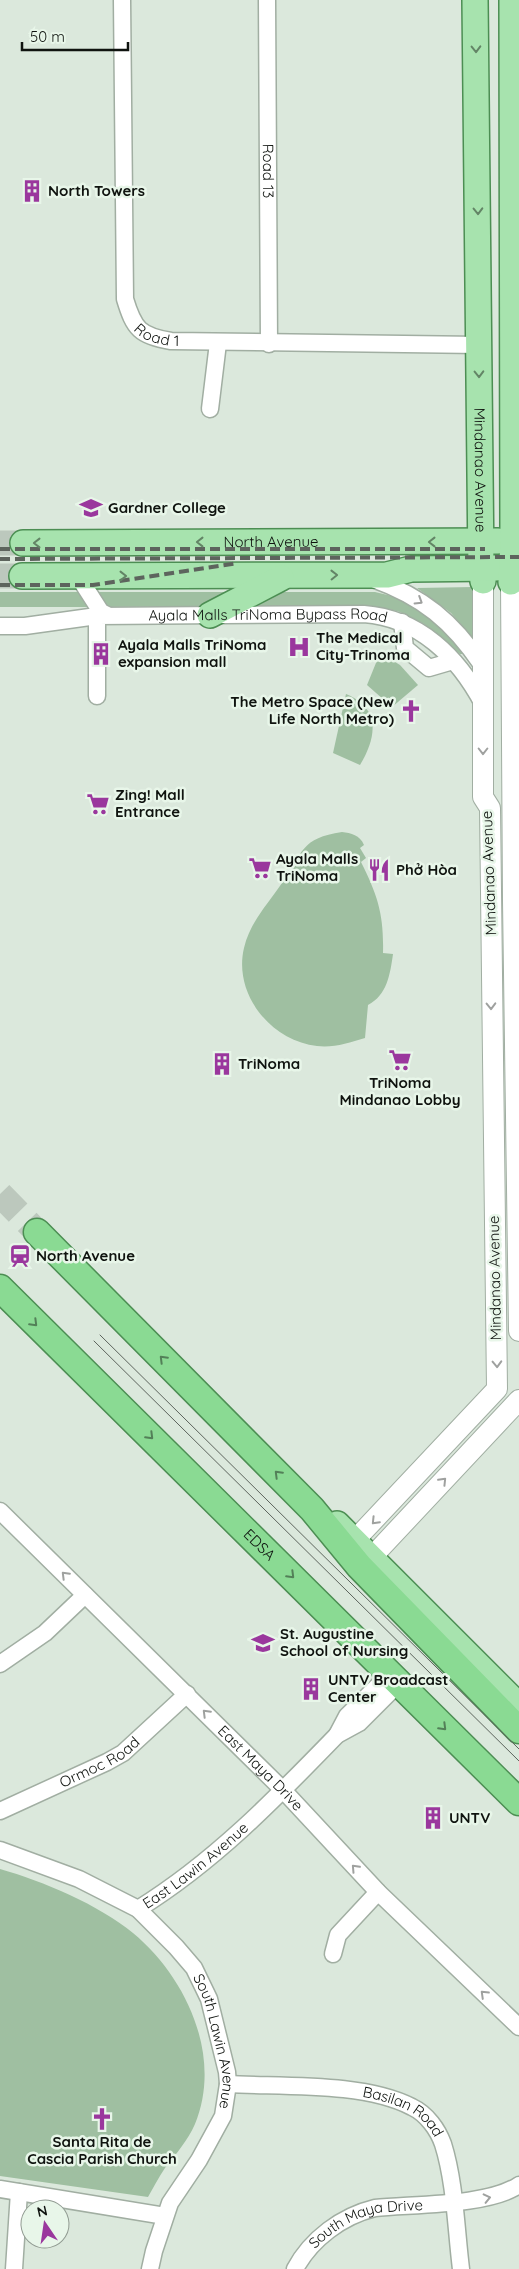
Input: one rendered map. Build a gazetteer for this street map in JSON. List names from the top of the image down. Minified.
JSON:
{"streets":{"highway":["EDSA"],"main road":["Mindanao Avenue","North Avenue"],"street":["Road 13","Road 1","Ayala Malls TriNoma Bypass Road","Ormoc Road","East Maya Drive","East Lawin Avenue","South Lawin Avenue","Basilan Road","South Maya Drive"]},"crossings":[["Road 13","Road 1"],["Road 1","Mindanao Avenue"],["Mindanao Avenue","North Avenue"],["Mindanao Avenue","Ayala Malls TriNoma Bypass Road"],["EDSA","East Lawin Avenue"],["Ormoc Road","East Maya Drive"],["East Maya Drive","East Lawin Avenue"],["East Lawin Avenue","South Lawin Avenue"],["South Lawin Avenue","Basilan Road"],["Basilan Road","South Maya Drive"]],"one_way":["East Maya Drive"],"places":{"building":["North Towers","Ayala Malls TriNoma expansion mall","TriNoma","UNTV Broadcast Center","UNTV"],"school or university":["Gardner College","St. Augustine School of Nursing"],"hospital":["The Medical City-Trinoma"],"church":["The Metro Space (New Life North Metro)","Santa Rita de Cascia Parish Church"],"supermarket":["Zing! Mall Entrance","Ayala Malls TriNoma","TriNoma Mindanao Lobby"],"restaurant":["Phở Hòa"],"station":["North Avenue"]},"scale_bar":"50 m","north":"top"}
